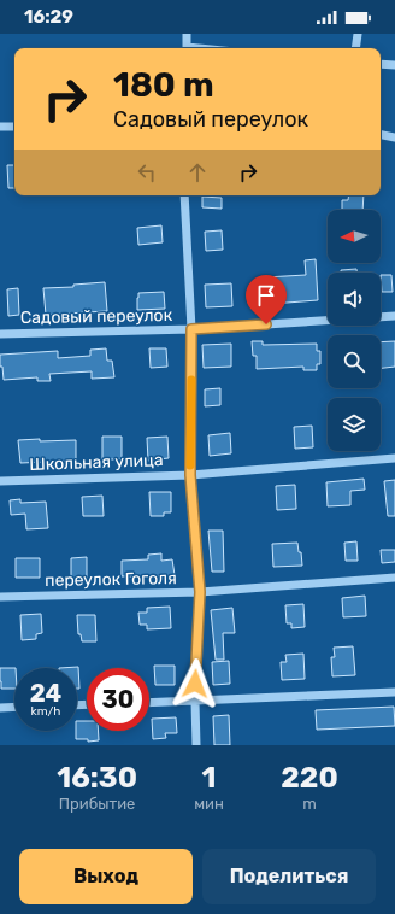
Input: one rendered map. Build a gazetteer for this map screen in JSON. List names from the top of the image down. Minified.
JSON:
{"streets":{"street":["Садовый переулок","Школьная улица","переулок Гоголя"]},"north":"left","page":{"status":"16:29","turn":["180 m","Садовый переулок"],"speed":"24 km/h","limit":"30","eta":["16:30","Прибытие","1","мин","220","m"],"buttons":["Выход","Поделиться"]}}
